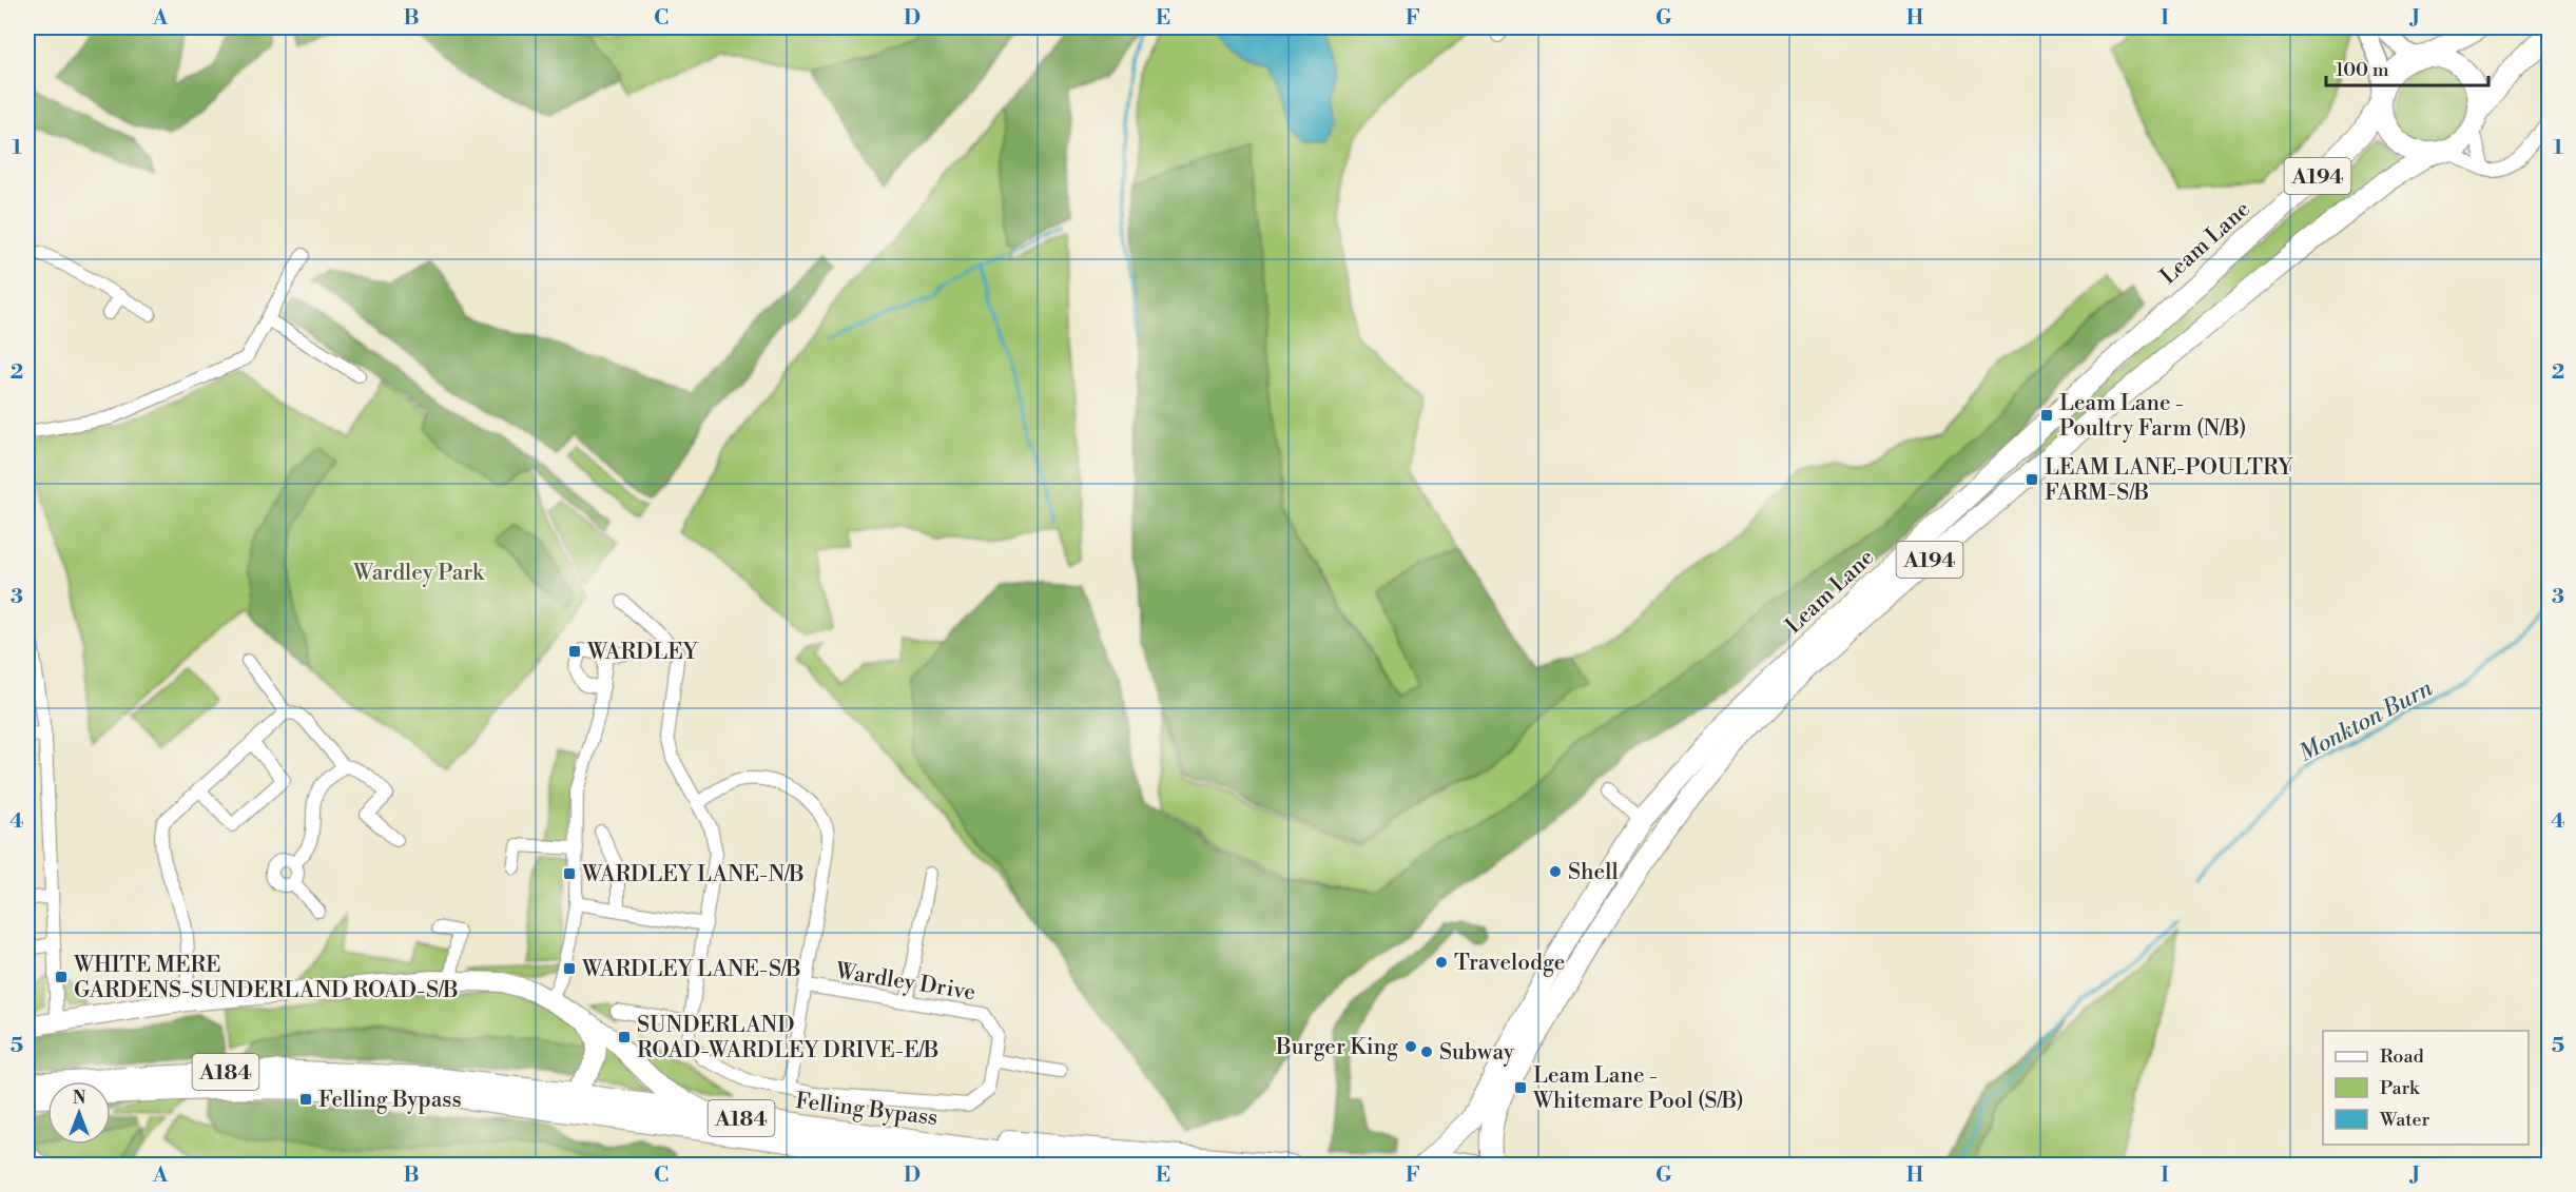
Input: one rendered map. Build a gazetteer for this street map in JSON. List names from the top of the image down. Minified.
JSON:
{"streets":{"highway":["A194","Leam Lane","A184","Felling Bypass"],"street":["Wardley Drive"]},"crossings":[["A194","Leam Lane"],["A184","Felling Bypass"]],"water":["Monkton Burn"],"parks":["Wardley Park"],"places":{"transit":["Leam Lane - Poultry Farm (N/B)","LEAM LANE-POULTRY FARM-S/B","WARDLEY","WARDLEY LANE-N/B","WARDLEY LANE-S/B","WHITE MERE GARDENS-SUNDERLAND ROAD-S/B","SUNDERLAND ROAD-WARDLEY DRIVE-E/B","Leam Lane - Whitemare Pool (S/B)","Felling Bypass"],"other":["Shell","Travelodge","Burger King","Subway"]},"legend":["Road","Park","Water"],"scale_bar":"100 m","north":"top","grid":{"columns":["A","B","C","D","E","F","G","H","I","J"],"rows":["1","2","3","4","5"]}}
